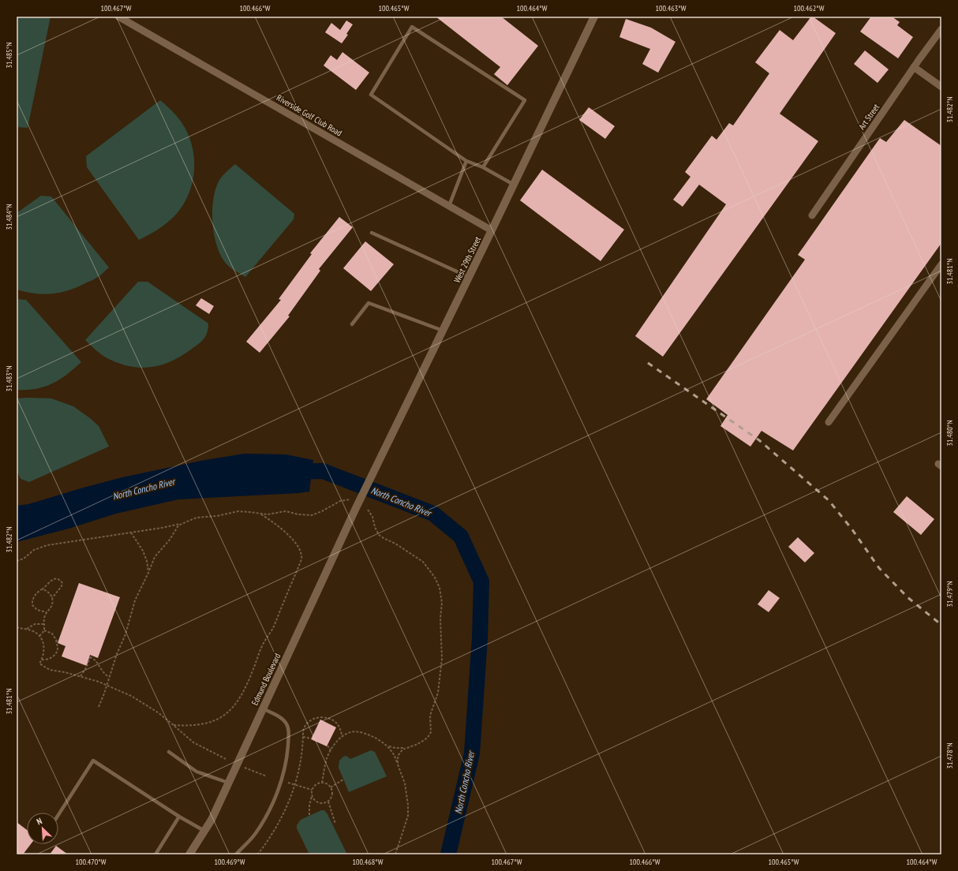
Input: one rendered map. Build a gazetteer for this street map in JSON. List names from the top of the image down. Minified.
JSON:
{"streets":{"main road":["West 29th Street","Edmund Boulevard"],"street":["Riverside Golf Club Road","Art Street"]},"crossings":[["Riverside Golf Club Road","West 29th Street"],["West 29th Street","Edmund Boulevard"]],"water":["North Concho River"],"north":"top left","coordinates":["100.467°W","100.466°W","100.465°W","100.464°W","100.463°W","100.462°W","31.485°N","31.482°N","31.484°N","31.481°N","31.483°N","31.480°N","31.479°N","31.478°N","100.470°W","100.469°W","100.468°W"]}
